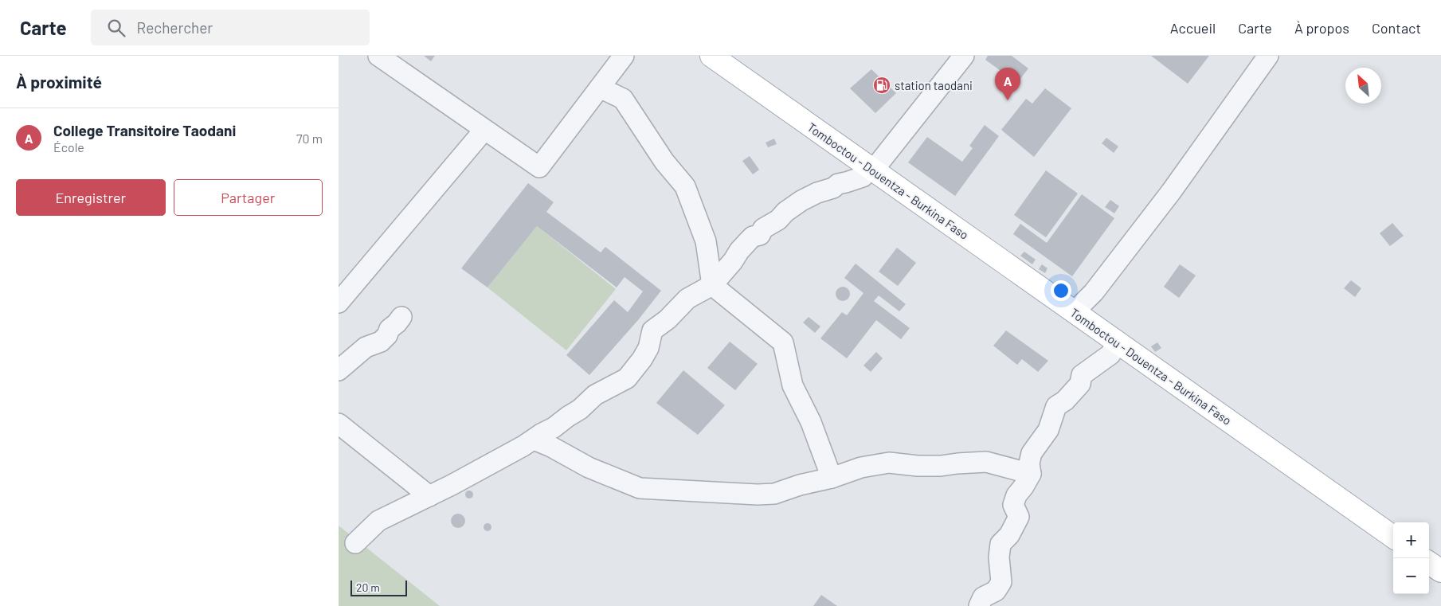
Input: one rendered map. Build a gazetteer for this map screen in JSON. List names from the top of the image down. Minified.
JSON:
{"streets":{"main road":["Tomboctou - Douentza - Burkina Faso"]},"places":{"fuel station":["station taodani"]},"scale_bar":"20 m","north":"top left","page":{"header":"Carte","search":"Rechercher","nav":["Accueil","Carte","À propos","Contact"],"heading":"À proximité","pins":"A","list":[{"mark":"A","name":"College Transitoire Taodani","note":"École","value":"70 m"}],"buttons":["Enregistrer","Partager"],"map_buttons":["+","−"],"scale":"20 m"}}
